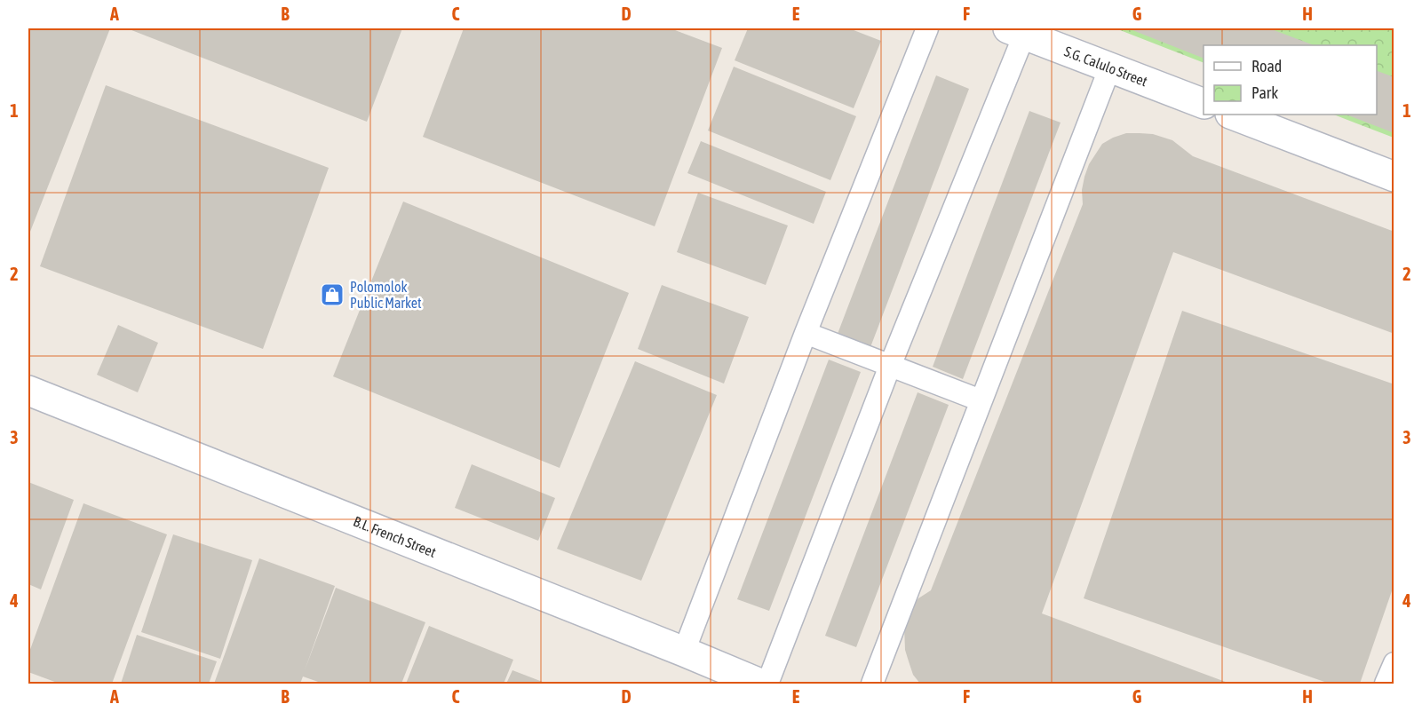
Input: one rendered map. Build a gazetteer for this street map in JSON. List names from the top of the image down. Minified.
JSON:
{"streets":{"street":["S.G. Calulo Street","B.L. French Street"]},"places":{"shop":["Polomolok Public Market"]},"legend":["Road","Park"],"grid":{"columns":["A","B","C","D","E","F","G","H"],"rows":["1","2","3","4"]}}
